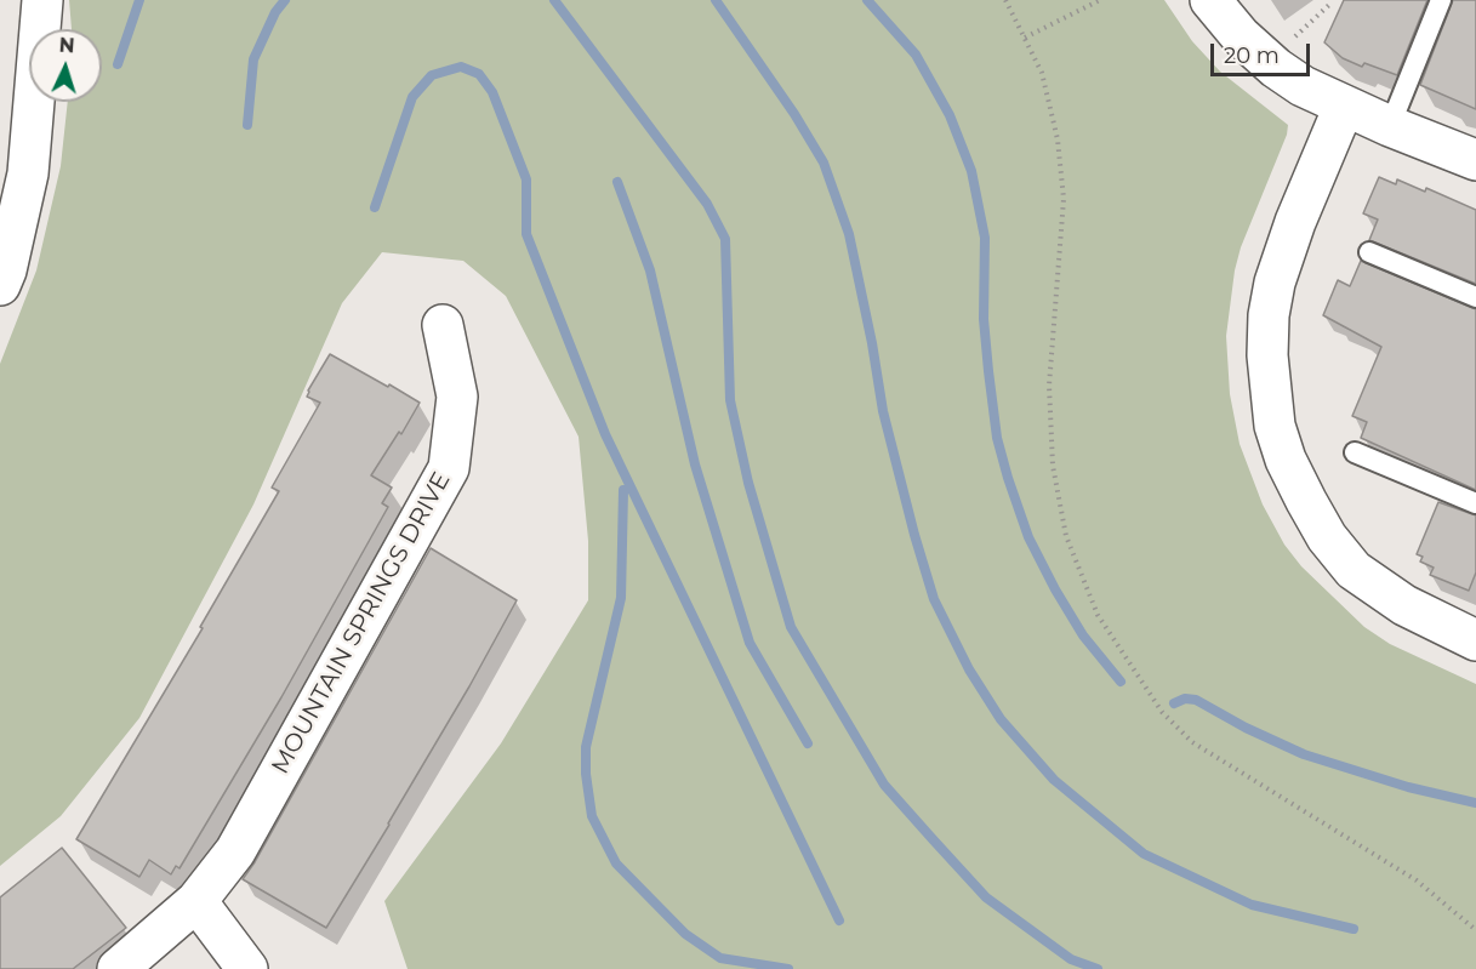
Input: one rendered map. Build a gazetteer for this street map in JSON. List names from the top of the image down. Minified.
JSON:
{"streets":{"street":["MOUNTAIN SPRINGS DRIVE"]},"scale_bar":"20 m","north":"top"}
